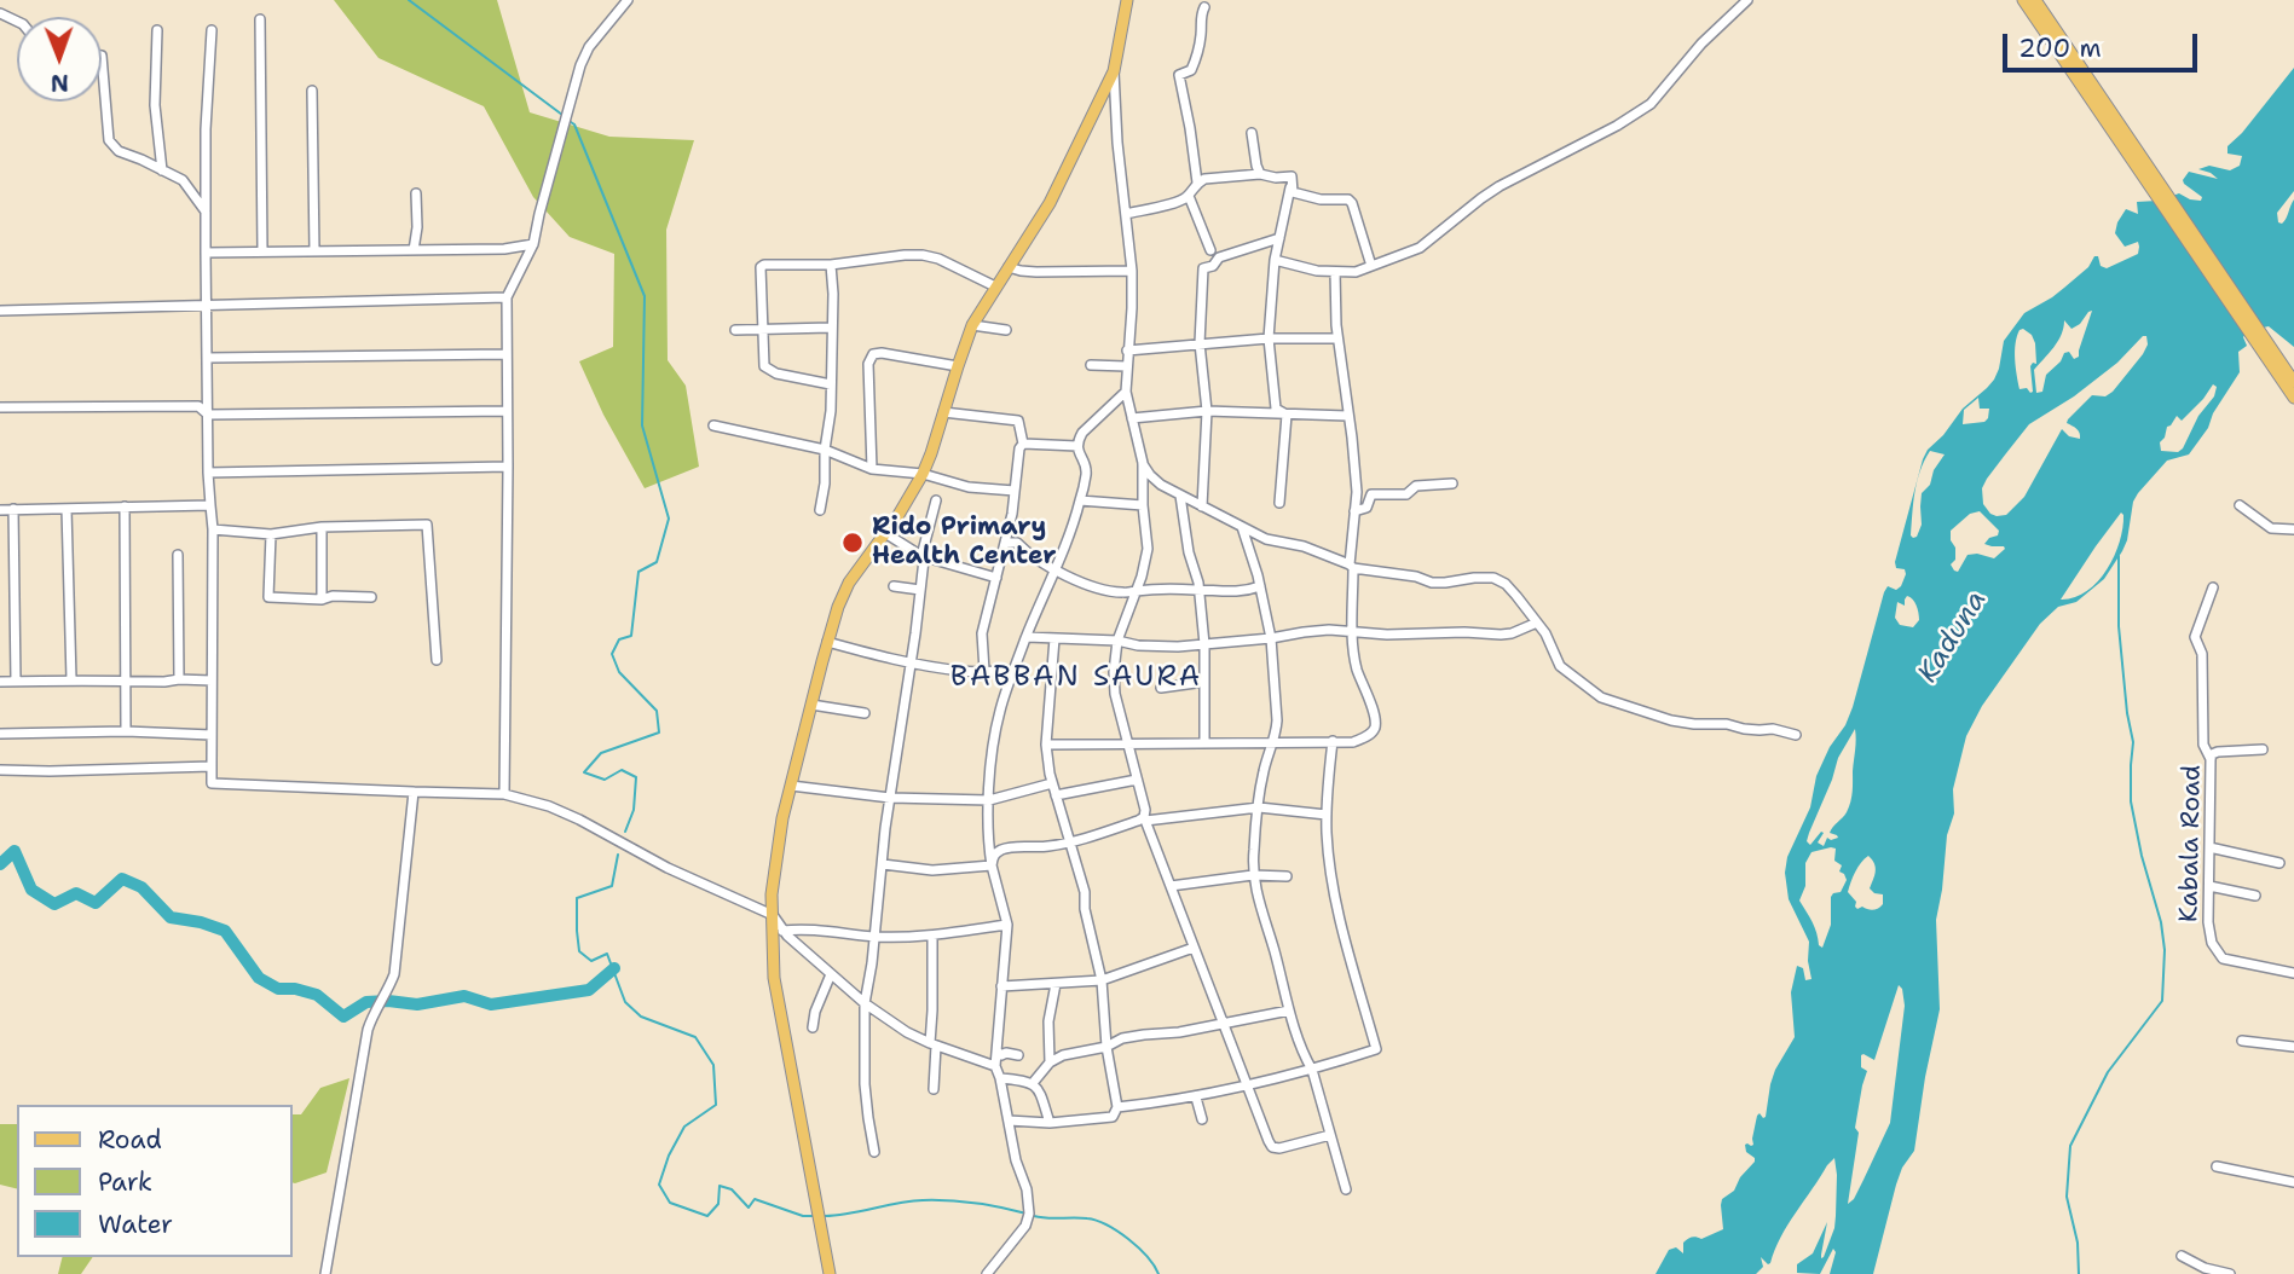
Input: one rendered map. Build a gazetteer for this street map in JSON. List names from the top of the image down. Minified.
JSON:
{"streets":{"street":["Kabala Road"]},"districts":["BABBAN SAURA"],"water":["Kaduna"],"places":["Rido Primary Health Center"],"legend":["Road","Park","Water"],"scale_bar":"200 m","north":"bottom"}
